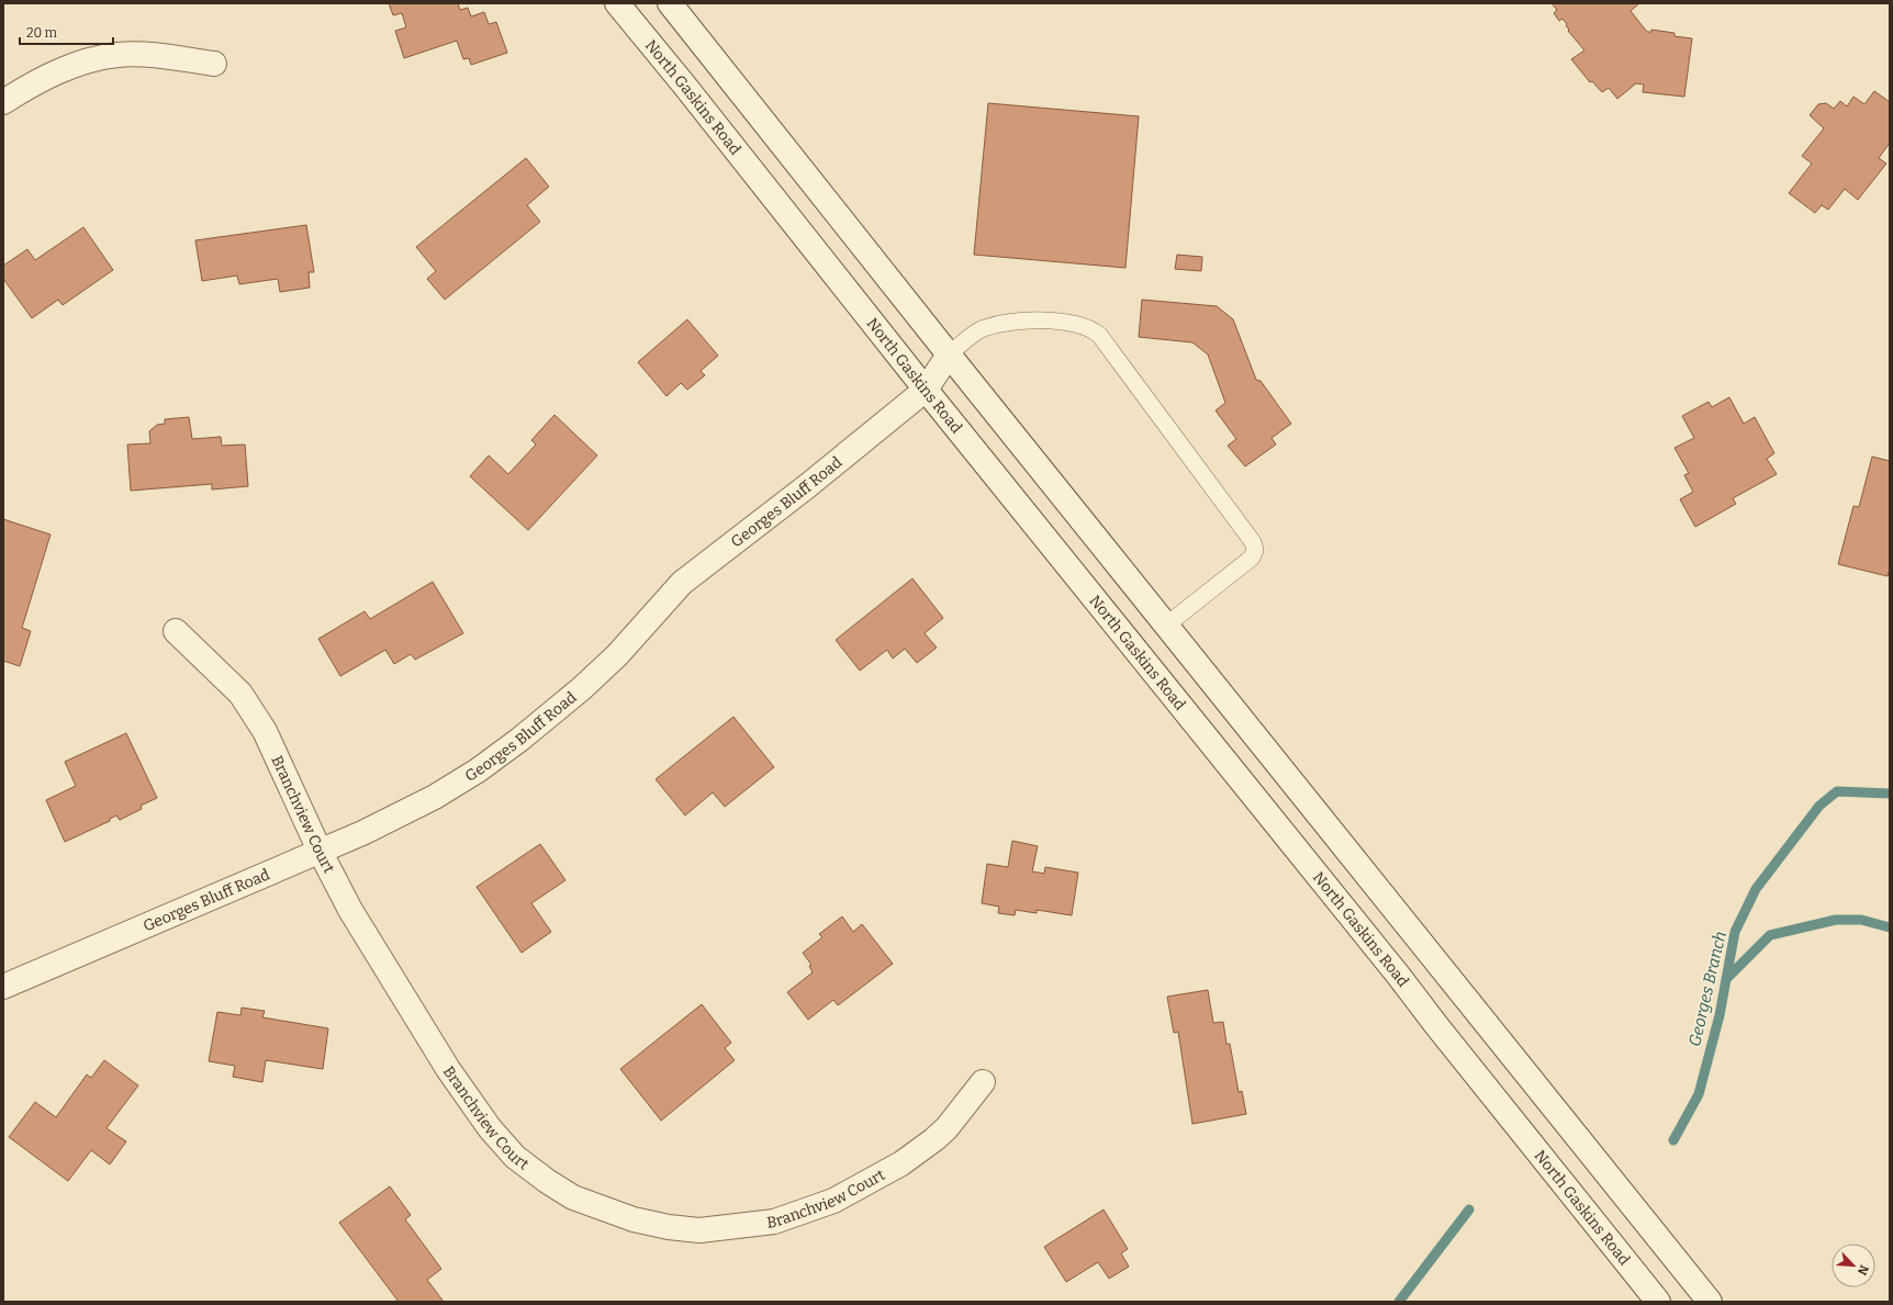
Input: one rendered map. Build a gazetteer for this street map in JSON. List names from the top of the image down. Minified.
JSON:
{"streets":{"main road":["North Gaskins Road","Georges Bluff Road","Branchview Court"]},"crossings":[["North Gaskins Road","Georges Bluff Road"],["Georges Bluff Road","Branchview Court"]],"water":["Georges Branch"],"scale_bar":"20 m","north":"bottom right"}
